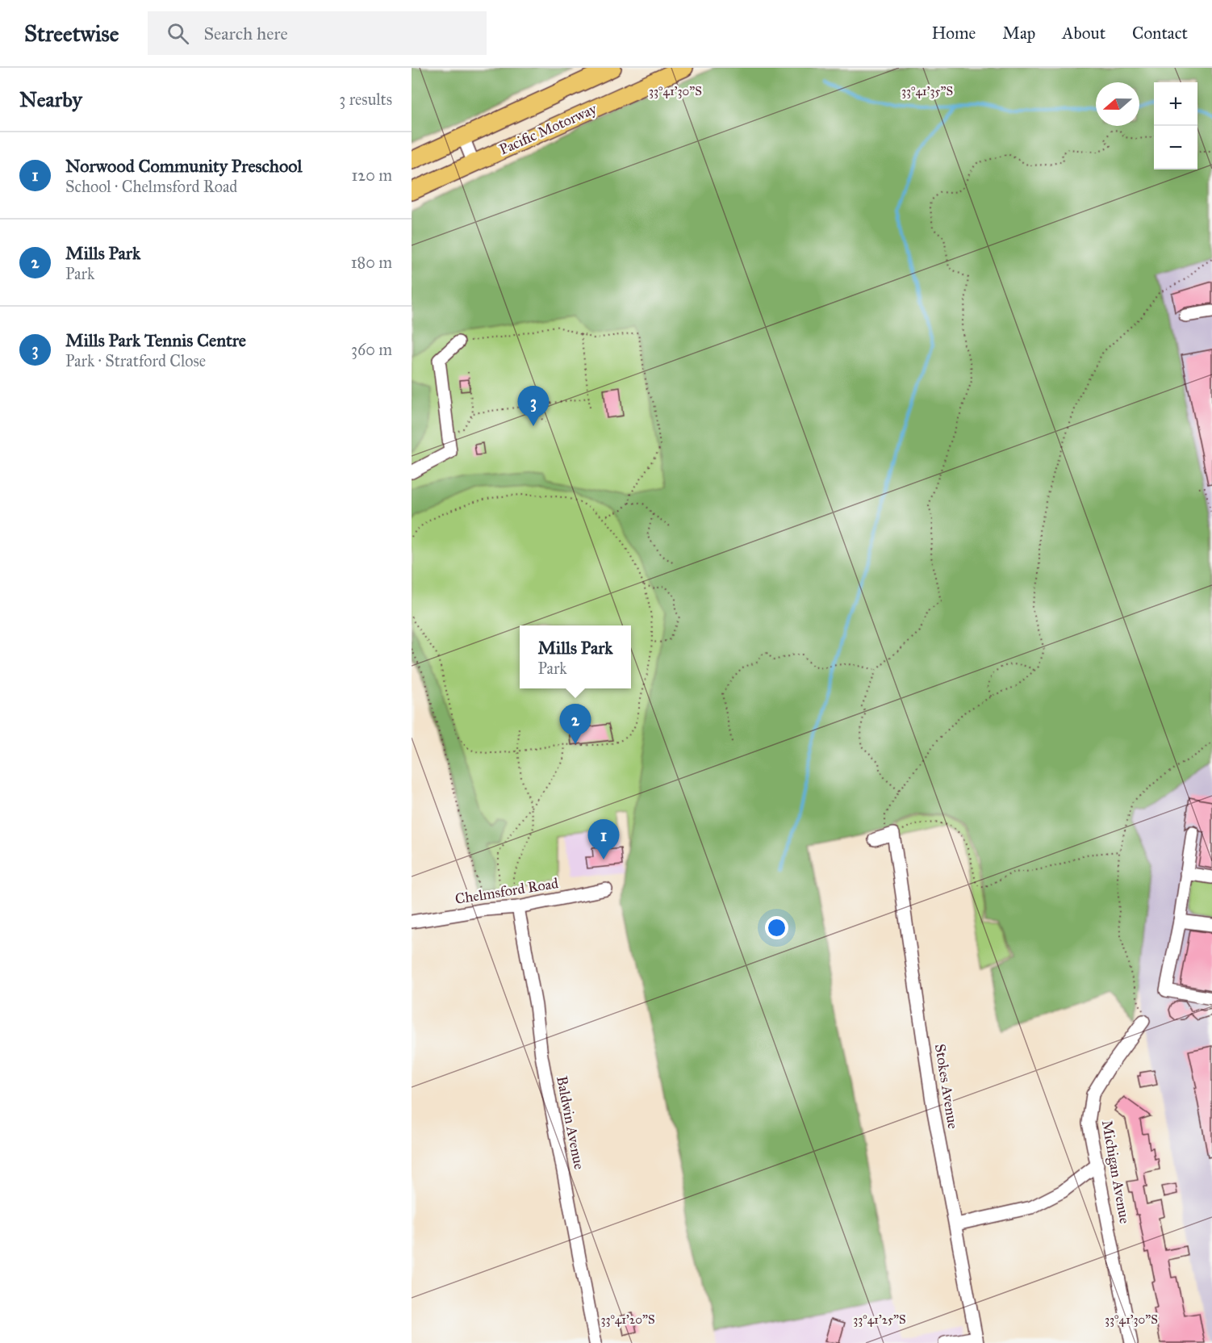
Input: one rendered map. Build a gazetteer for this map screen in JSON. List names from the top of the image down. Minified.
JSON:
{"streets":{"highway":["Pacific Motorway"],"street":["Chelmsford Road","Stokes Avenue","Baldwin Avenue","Michigan Avenue"]},"crossings":[["Chelmsford Road","Baldwin Avenue"]],"north":"left","page":{"header":"Streetwise","search":"Search here","nav":["Home","Map","About","Contact"],"heading":["Nearby","3 results"],"map_buttons":["+","−"],"list":[{"mark":"1","name":"Norwood Community Preschool","note":"School · Chelmsford Road","value":"120 m"},{"mark":"2","name":"Mills Park","note":"Park","value":"180 m"},{"mark":"3","name":"Mills Park Tennis Centre","note":"Park · Stratford Close","value":"360 m"}],"pins":["3","2","1"],"popup":["Mills Park","Park"]},"coordinates":["33°41'30\"S","33°41'35\"S","33°41'20\"S","33°41'25\"S"]}
